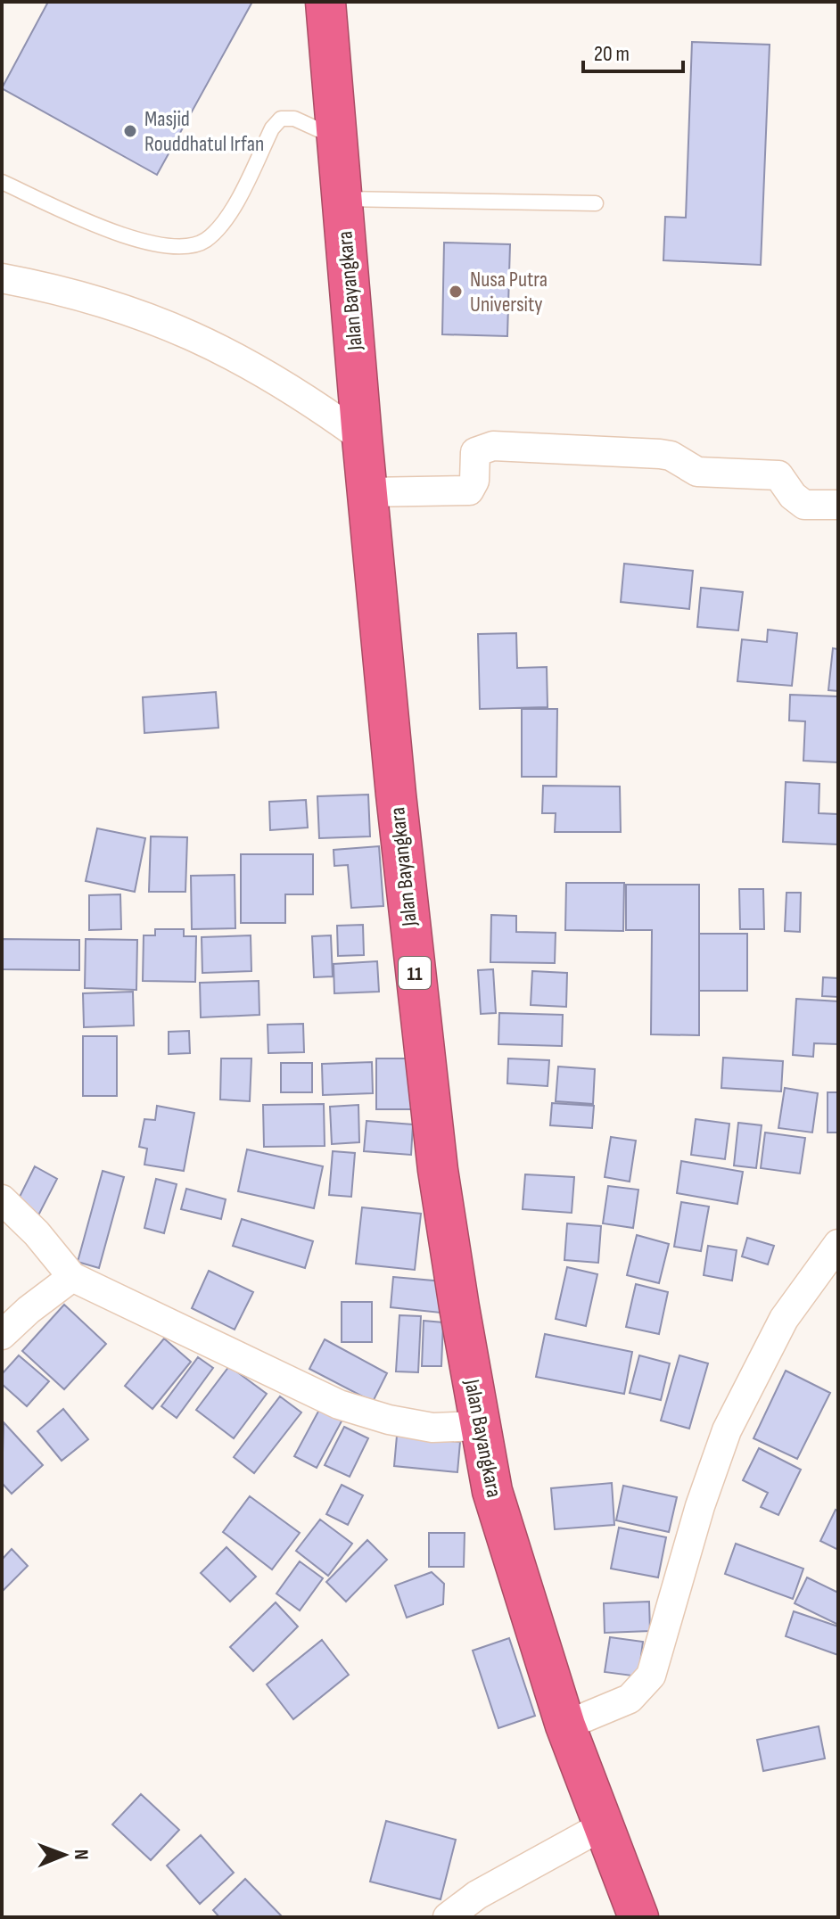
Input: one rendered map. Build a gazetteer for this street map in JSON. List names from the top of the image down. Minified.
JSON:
{"streets":{"highway":["Jalan Bayangkara","11"]},"places":["Masjid Rouddhatul Irfan","Nusa Putra University"],"scale_bar":"20 m","north":"right"}
